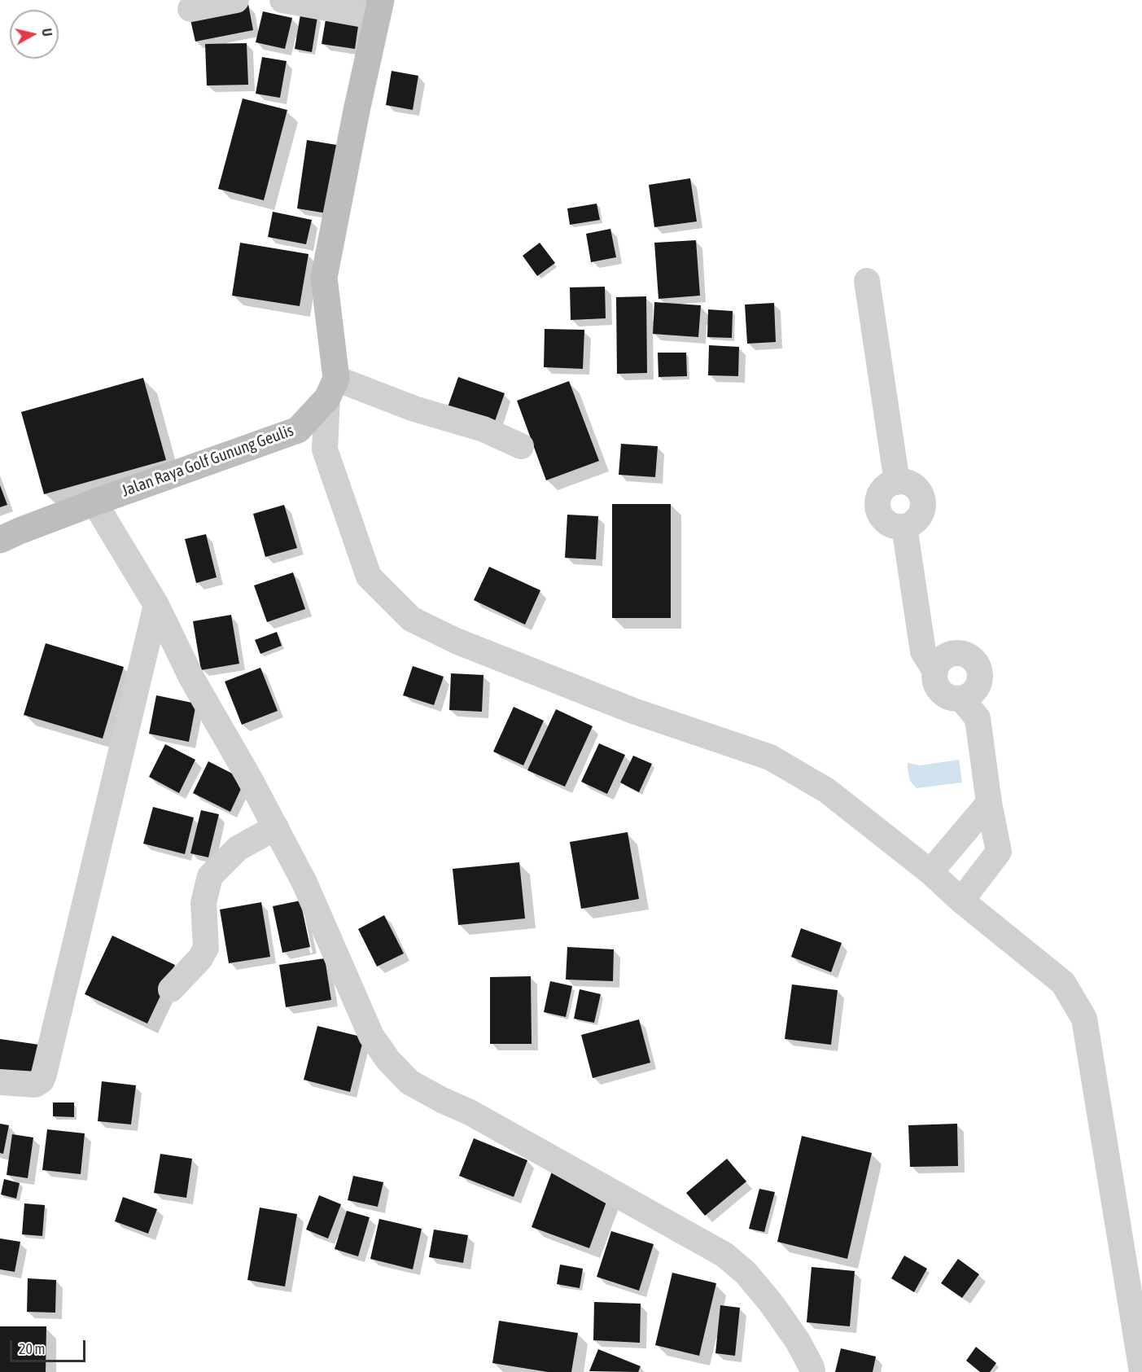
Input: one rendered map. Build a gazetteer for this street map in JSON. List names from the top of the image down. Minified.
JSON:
{"streets":{"main road":["Jalan Raya Golf Gunung Geulis"]},"scale_bar":"20 m","north":"right"}
